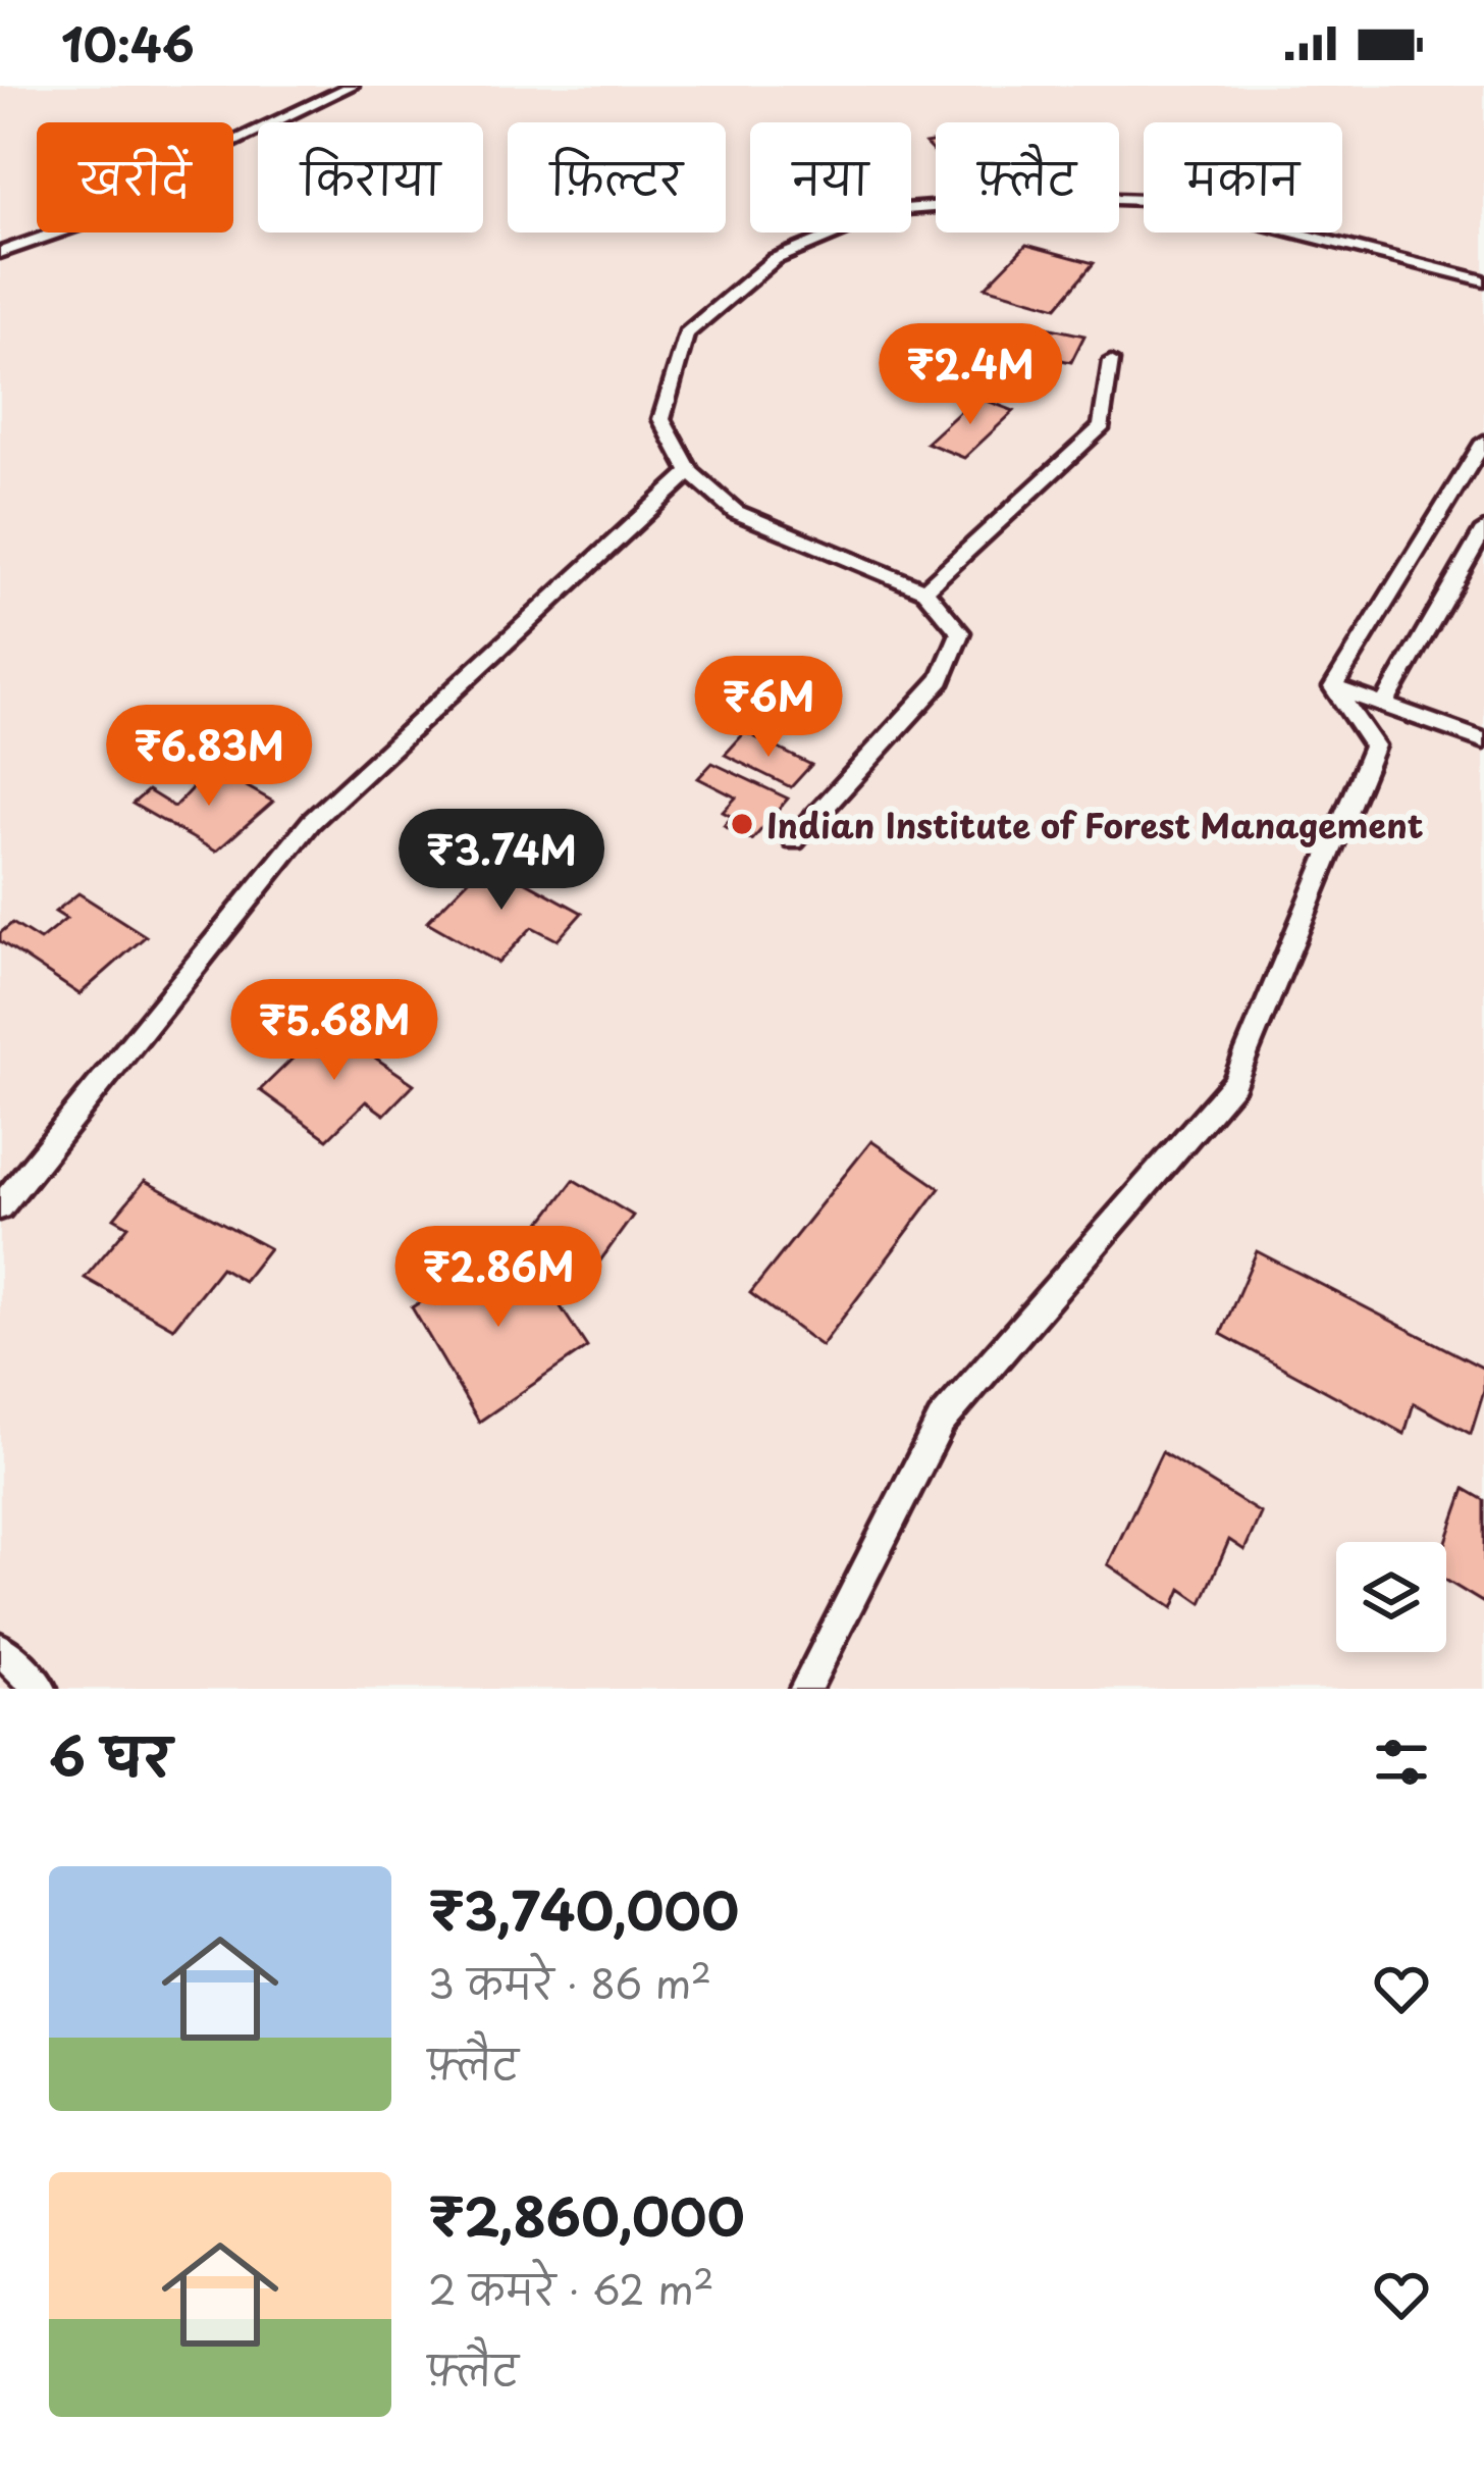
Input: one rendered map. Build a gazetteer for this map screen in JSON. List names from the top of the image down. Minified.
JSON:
{"places":["Indian Institute of Forest Management"],"page":{"status":"10:46","chip":["खरीदें","किराया","फ़िल्टर","नया","फ़्लैट","मकान"],"price":["₹2.4M","₹6M","₹6.83M","₹3.74M","₹5.68M","₹2.86M"],"heading":"6 घर","list":[{"name":"₹3,740,000","note":"3 कमरे · 86 m² · फ़्लैट"},{"name":"₹2,860,000","note":"2 कमरे · 62 m² · फ़्लैट"}]}}
